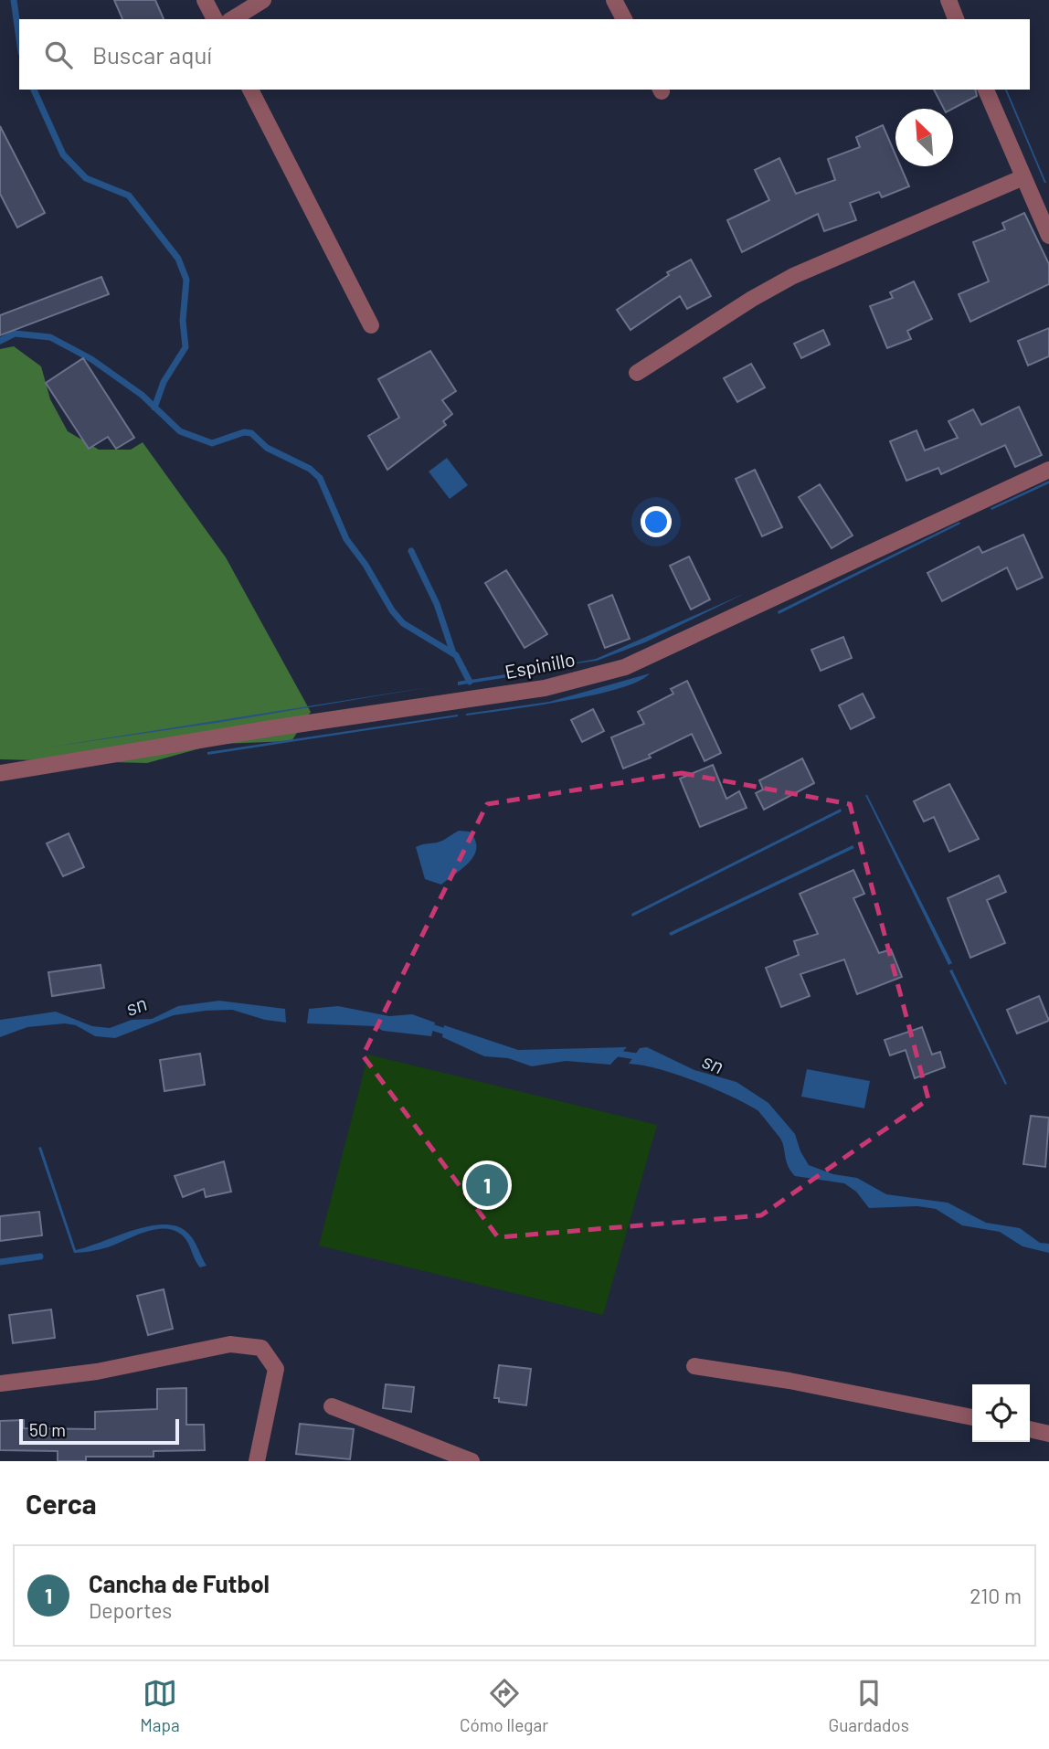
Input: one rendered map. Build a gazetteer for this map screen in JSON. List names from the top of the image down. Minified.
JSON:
{"streets":{"street":["Espinillo"]},"water":["sn"],"scale_bar":"50 m","north":"top left","page":{"search":"Buscar aquí","pins":"1","scale":"50 m","heading":"Cerca","list":[{"mark":"1","name":"Cancha de Futbol","note":"Deportes","value":"210 m"}],"nav":["Mapa","Cómo llegar","Guardados"]}}
